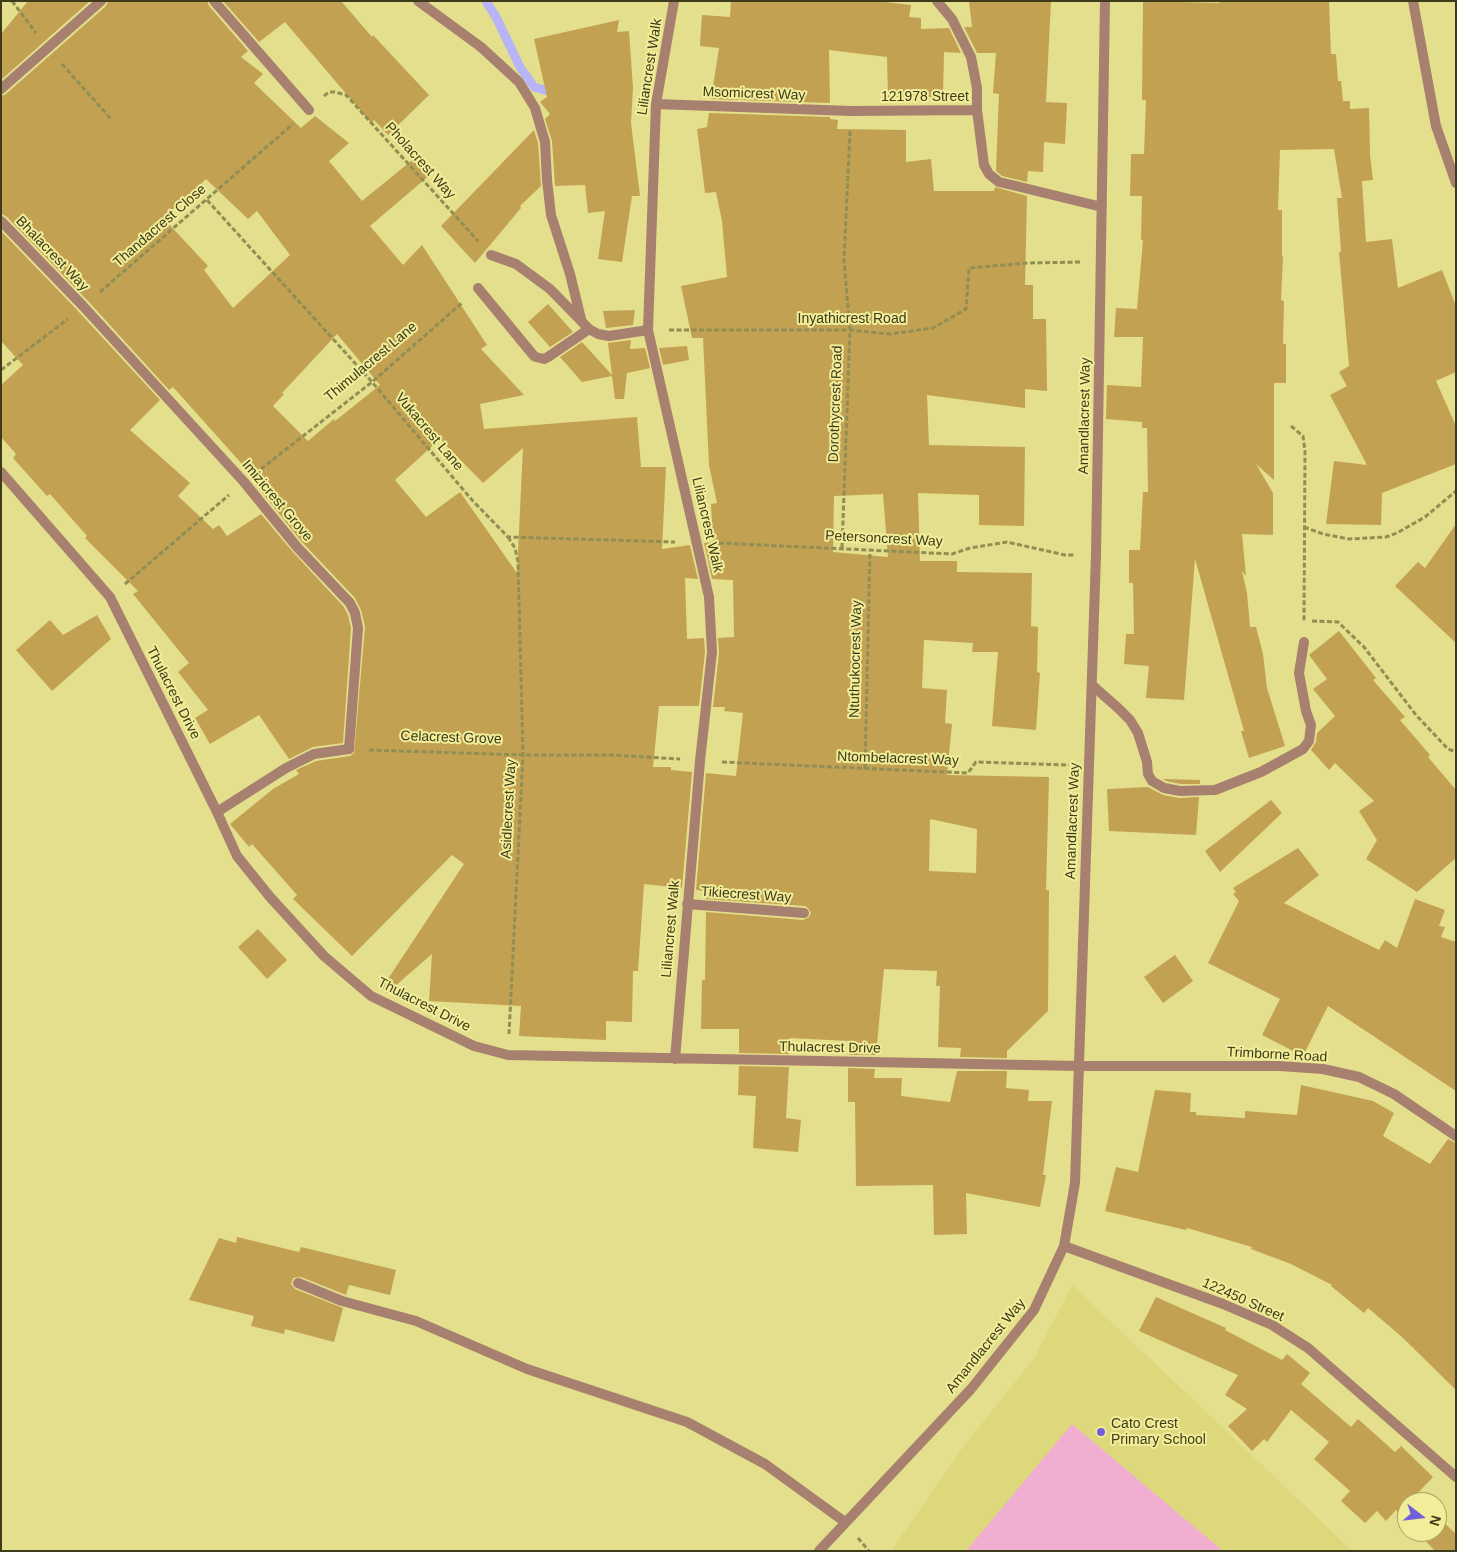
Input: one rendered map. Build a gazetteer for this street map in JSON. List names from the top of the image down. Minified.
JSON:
{"streets":{"street":["Liliancrest Walk","Msomicrest Way","121978 Street","Bhalacrest Way","Amandlacrest Way","Imizicrest Grove","Thulacrest Drive","Tikiecrest Way","Trimborne Road","122450 Street"],"path":["Pholacrest Way","Thandacrest Close","Inyathicrest Road","Thimulacrest Lane","Dorothycrest Road","Vukacrest Lane","Petersoncrest Way","Ntuthukocrest Way","Celacrest Grove","Ntombelacrest Way","Asidlecrest Way"]},"crossings":[["Liliancrest Walk","Msomicrest Way"],["Liliancrest Walk","Inyathicrest Road"],["Liliancrest Walk","Petersoncrest Way"],["Liliancrest Walk","Thulacrest Drive"],["Liliancrest Walk","Celacrest Grove"],["Liliancrest Walk","Ntombelacrest Way"],["Liliancrest Walk","Tikiecrest Way"],["Msomicrest Way","121978 Street"],["Msomicrest Way","Dorothycrest Road"],["121978 Street","Amandlacrest Way"],["Pholacrest Way","Thandacrest Close"],["Thandacrest Close","Bhalacrest Way"],["Thandacrest Close","Vukacrest Lane"],["Thandacrest Close","Imizicrest Grove"],["Bhalacrest Way","Imizicrest Grove"],["Inyathicrest Road","Dorothycrest Road"],["Inyathicrest Road","Amandlacrest Way"],["Thimulacrest Lane","Vukacrest Lane"],["Thimulacrest Lane","Imizicrest Grove"],["Thimulacrest Lane","Thulacrest Drive"],["Dorothycrest Road","Petersoncrest Way"],["Amandlacrest Way","Petersoncrest Way"],["Amandlacrest Way","Thulacrest Drive"],["Amandlacrest Way","Ntombelacrest Way"],["Amandlacrest Way","Trimborne Road"],["Amandlacrest Way","122450 Street"],["Vukacrest Lane","Asidlecrest Way"],["Imizicrest Grove","Celacrest Grove"],["Petersoncrest Way","Ntuthukocrest Way"],["Ntuthukocrest Way","Ntombelacrest Way"],["Thulacrest Drive","Asidlecrest Way"],["Thulacrest Drive","Trimborne Road"],["Celacrest Grove","Ntombelacrest Way"],["Celacrest Grove","Asidlecrest Way"]],"places":["Cato Crest Primary School"],"north":"right"}
